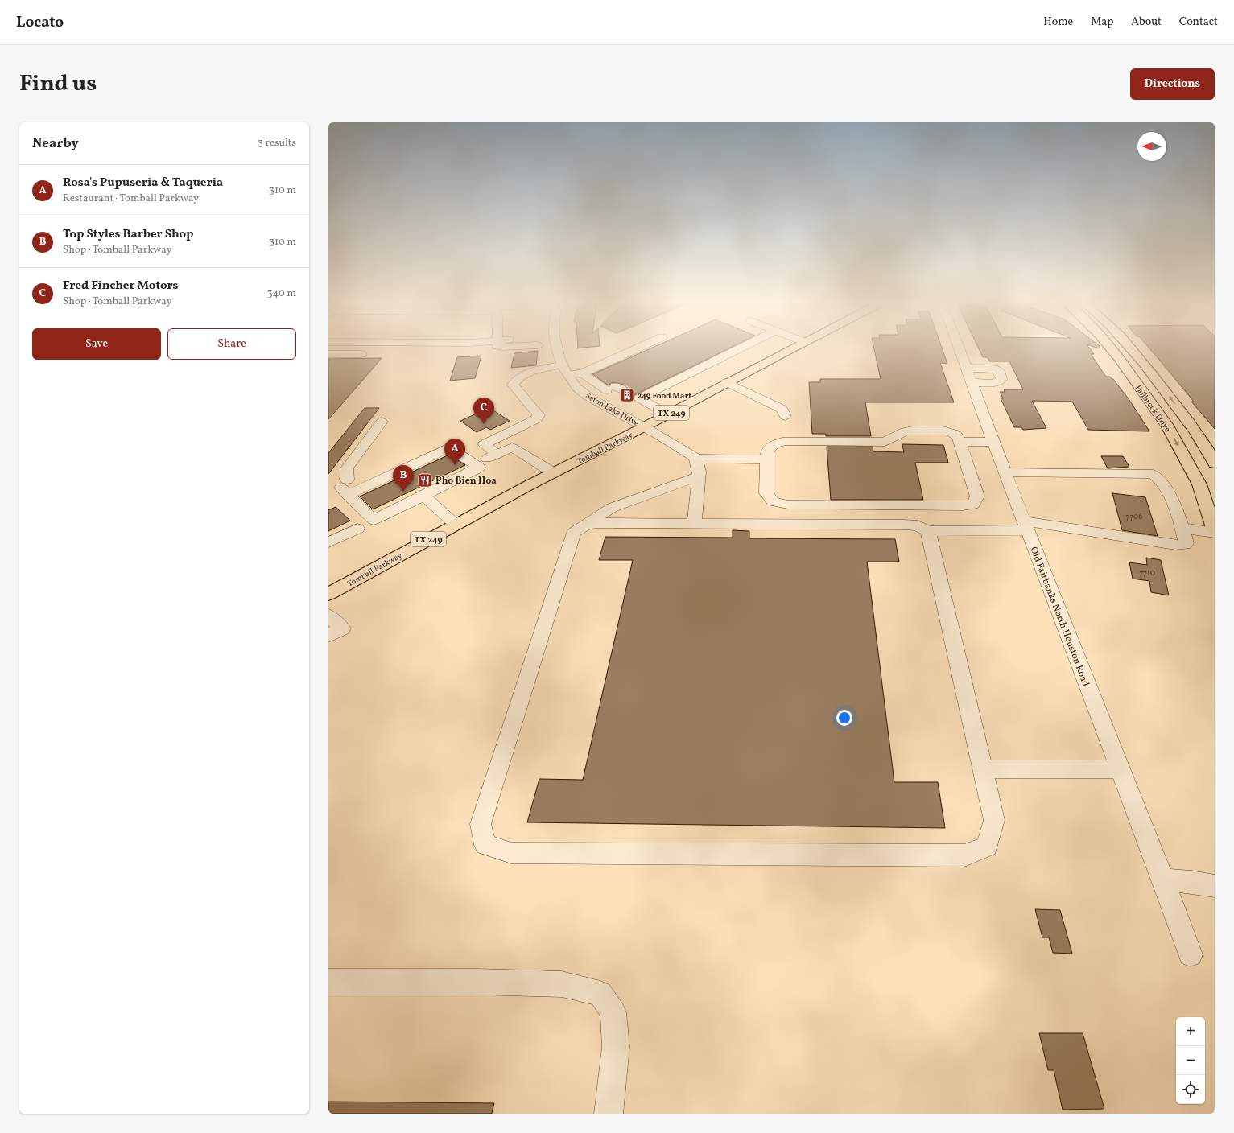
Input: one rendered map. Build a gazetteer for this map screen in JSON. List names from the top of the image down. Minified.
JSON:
{"streets":{"main road":["Fallbrook Drive","TX 249","Tomball Parkway"],"street":["Seton Lake Drive","Old Fairbanks North Houston Road"]},"crossings":[["Seton Lake Drive","Tomball Parkway"]],"places":{"building":["249 Food Mart"],"restaurant":["Pho Bien Hoa"]},"house_numbers":["7706","7710"],"north":"left","page":{"header":"Locato","nav":["Home","Map","About","Contact"],"title":"Find us","buttons":["Directions",["Save","Share"]],"heading":["Nearby","3 results"],"list":[{"mark":"A","name":"Rosa's Pupuseria & Taqueria","note":"Restaurant · Tomball Parkway","value":"310 m"},{"mark":"B","name":"Top Styles Barber Shop","note":"Shop · Tomball Parkway","value":"310 m"},{"mark":"C","name":"Fred Fincher Motors","note":"Shop · Tomball Parkway","value":"340 m"}],"pins":["C","A","B"],"map_buttons":["+","−"]}}
